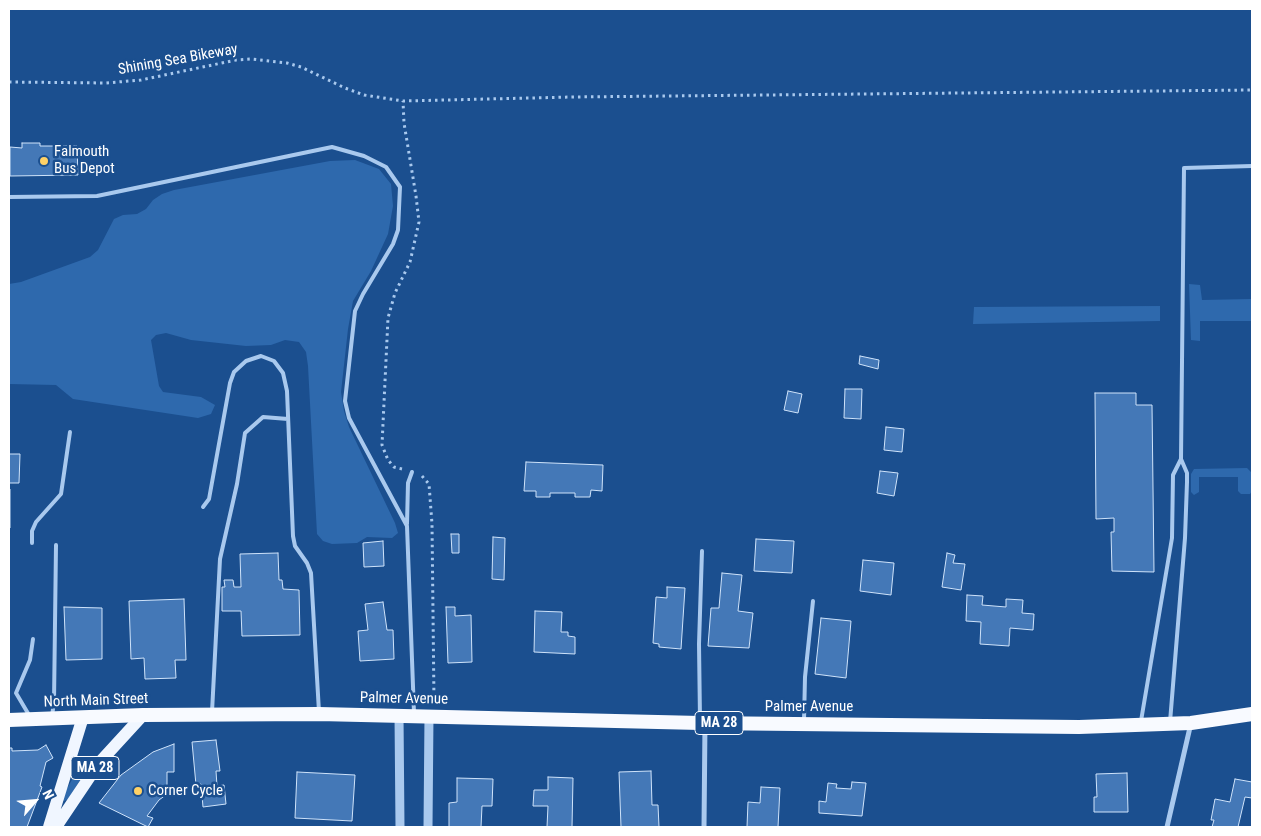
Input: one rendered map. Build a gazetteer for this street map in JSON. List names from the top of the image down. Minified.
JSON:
{"streets":{"highway":["Palmer Avenue","North Main Street","MA 28"],"path":["Shining Sea Bikeway"]},"crossings":[["Palmer Avenue","North Main Street"],["North Main Street","MA 28"]],"places":["Falmouth Bus Depot","Corner Cycle"],"north":"top right"}
